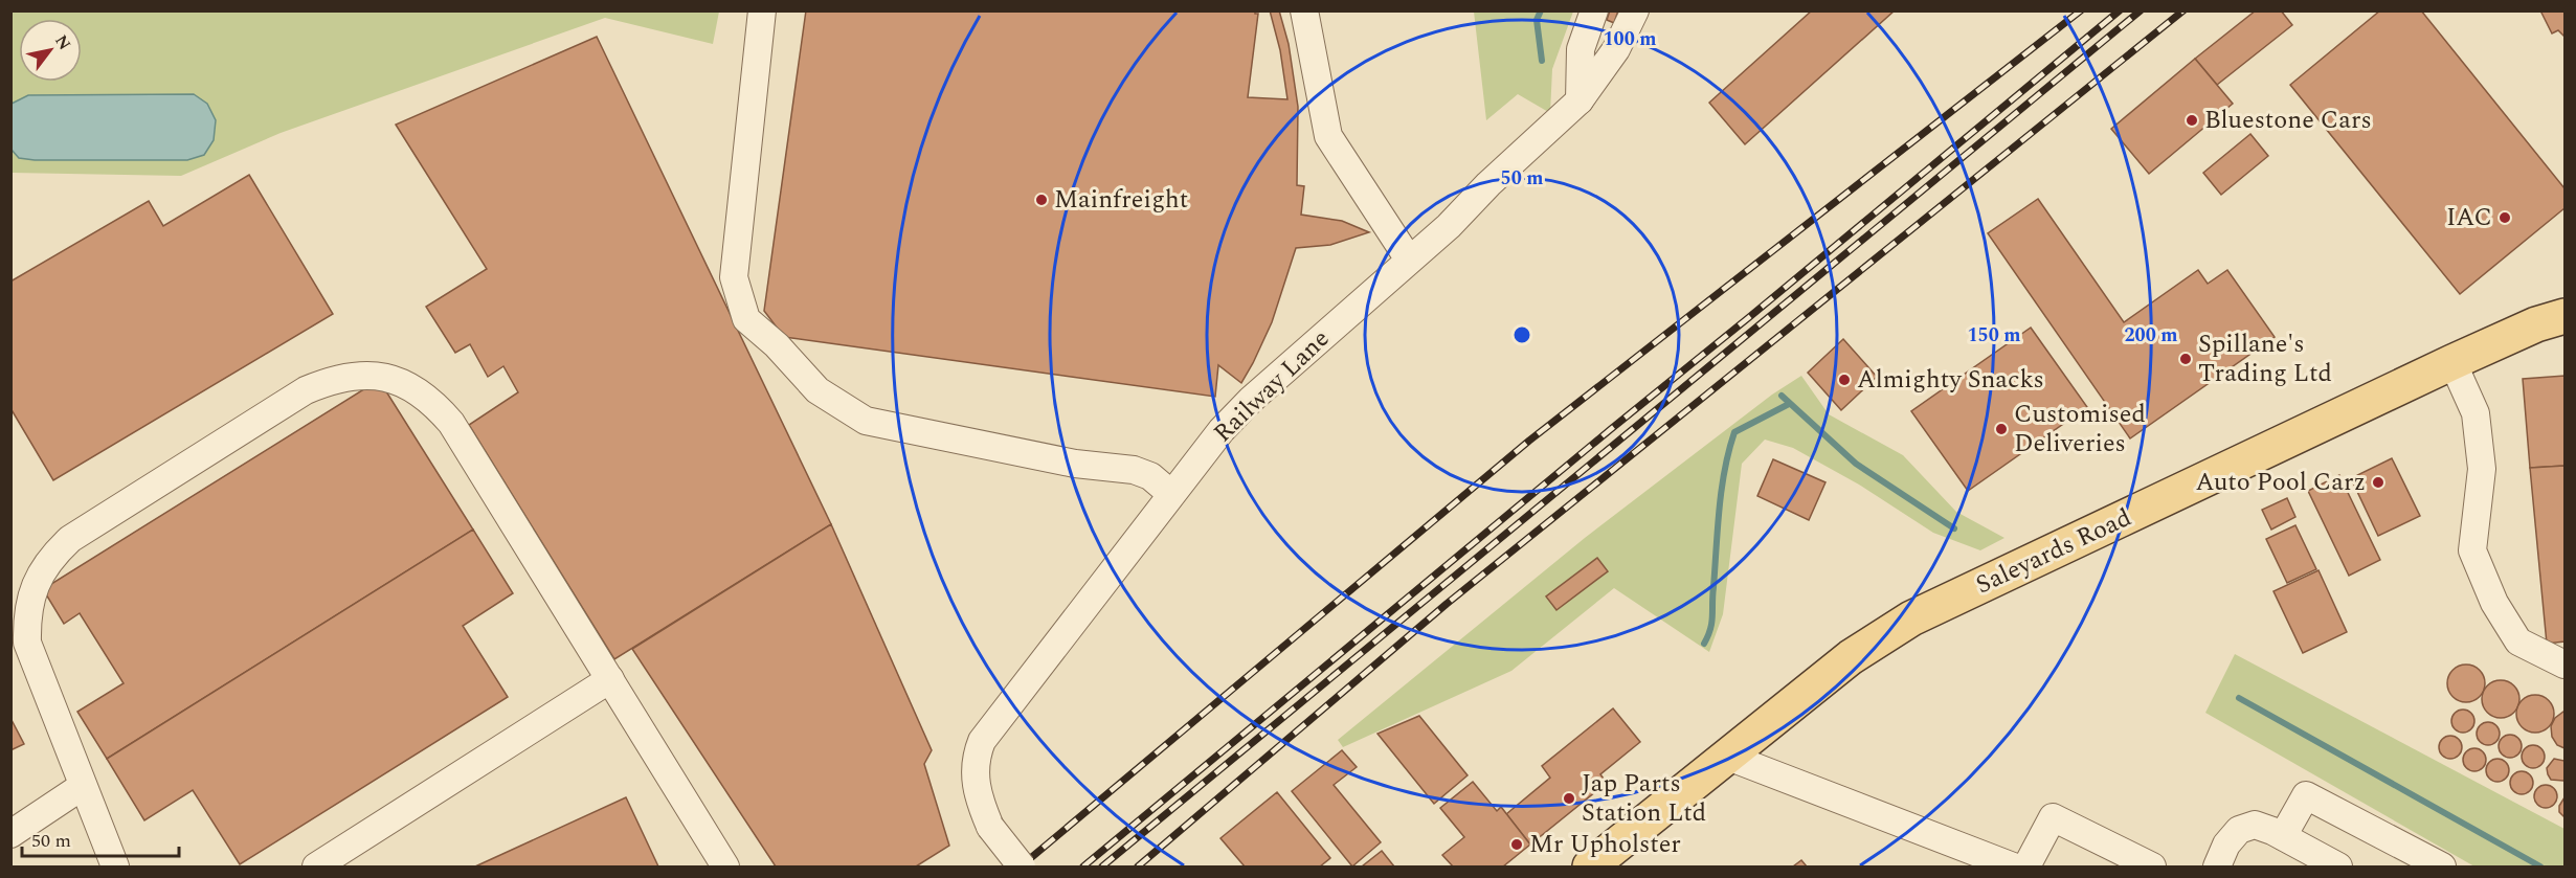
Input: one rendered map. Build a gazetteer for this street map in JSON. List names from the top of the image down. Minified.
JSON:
{"streets":{"main road":["Saleyards Road"],"street":["Railway Lane"]},"places":["Bluestone Cars","Mainfreight","IAC","Spillane's Trading Ltd","Almighty Snacks","Customised Deliveries","Auto Pool Carz","Jap Parts Station Ltd","Mr Upholster"],"scale_bar":"50 m","north":"top right","rings":["100 m","50 m","150 m","200 m"]}
